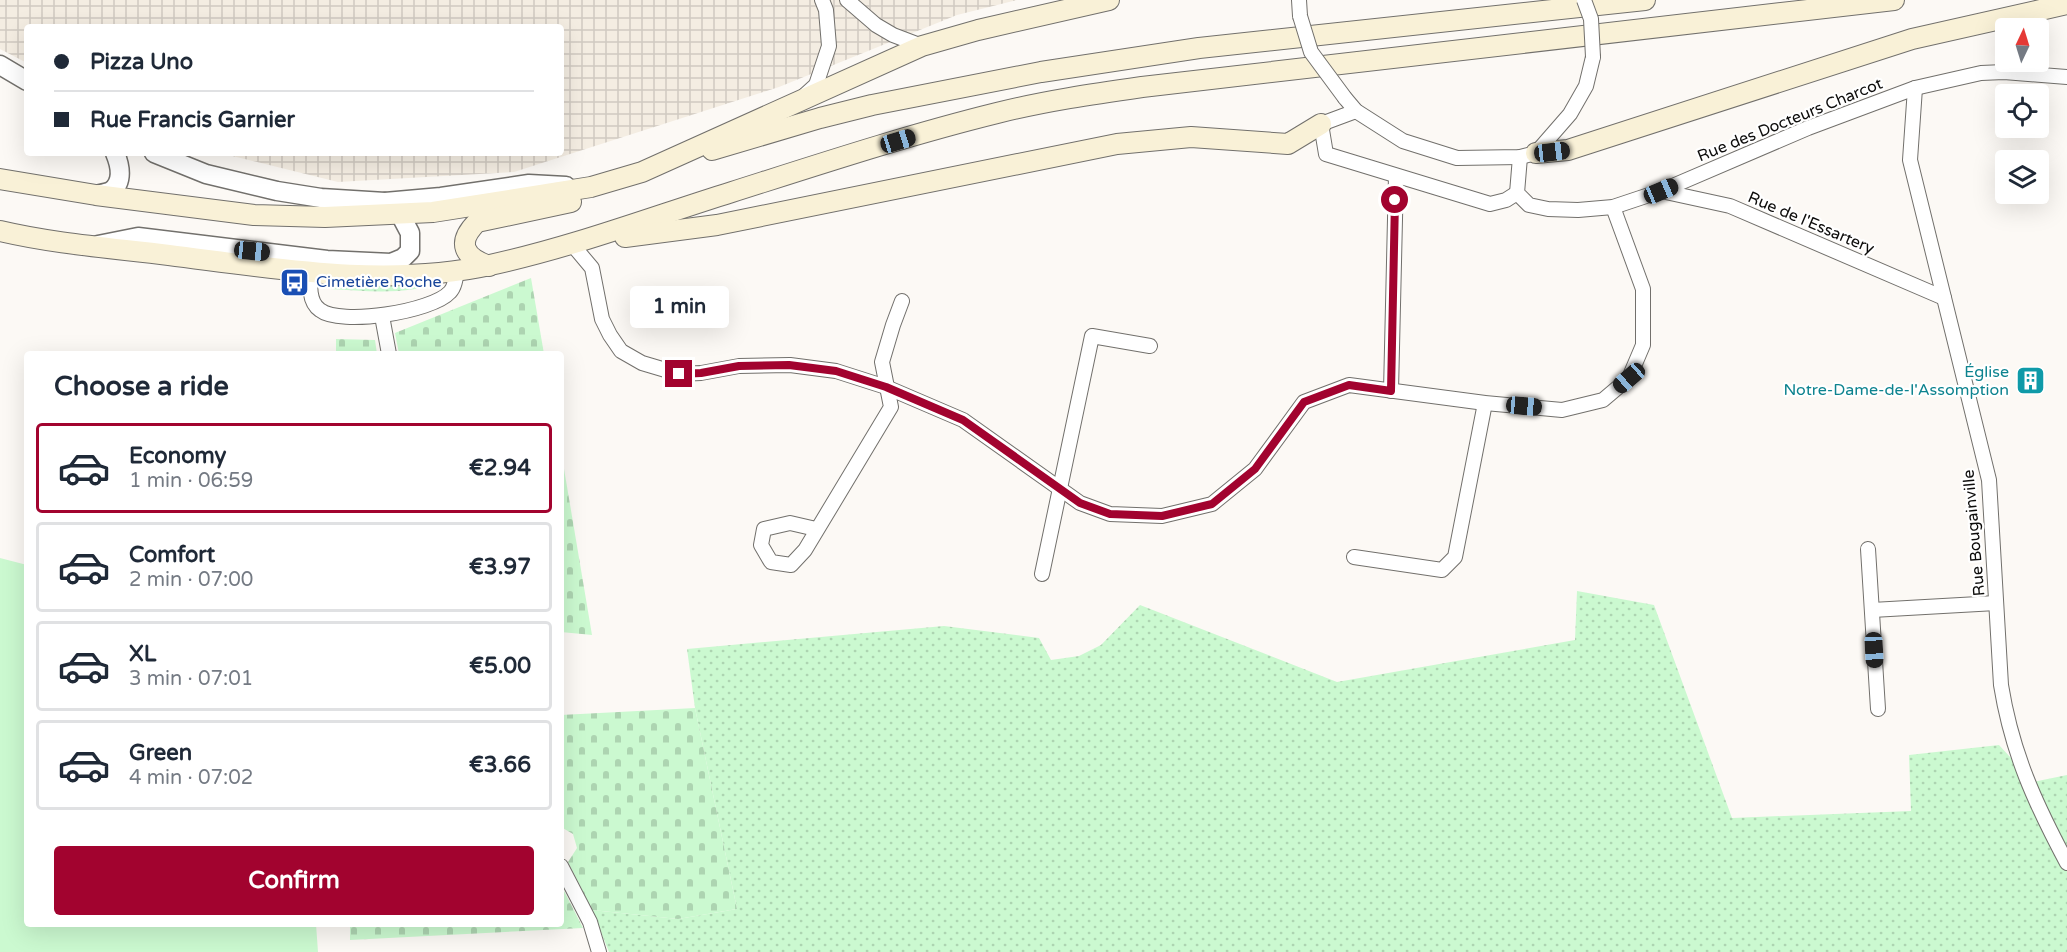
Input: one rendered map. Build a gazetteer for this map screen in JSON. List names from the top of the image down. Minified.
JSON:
{"streets":{"street":["Rue des Docteurs Charcot","Rue de l'Essartery","Rue Bougainville"]},"crossings":[["Rue des Docteurs Charcot","Rue de l'Essartery"],["Rue des Docteurs Charcot","Rue Bougainville"],["Rue de l'Essartery","Rue Bougainville"]],"places":{"bus stop":["Cimetière Roche"],"building":["Église Notre-Dame-de-l'Assomption"]},"north":"top","page":{"banner":["Pizza Uno","Rue Francis Garnier"],"bubble":"1 min","heading":"Choose a ride","list":[{"name":"Economy","note":"1 min · 06:59","value":"€2.94"},{"name":"Comfort","note":"2 min · 07:00","value":"€3.97"},{"name":"XL","note":"3 min · 07:01","value":"€5.00"},{"name":"Green","note":"4 min · 07:02","value":"€3.66"}],"buttons":"Confirm"}}
